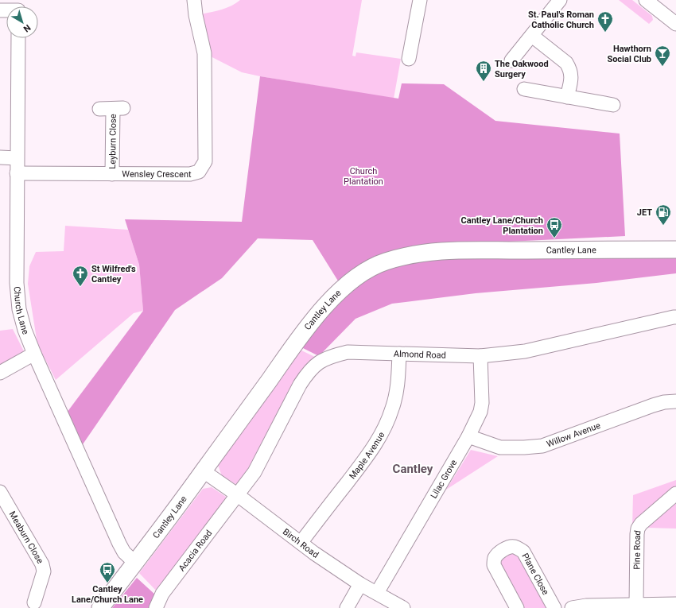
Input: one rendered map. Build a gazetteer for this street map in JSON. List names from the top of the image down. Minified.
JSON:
{"streets":{"main road":["Cantley Lane"],"street":["Leyburn Close","Wensley Crescent","Church Lane","Almond Road","Willow Avenue","Maple Avenue","Lilac Grove","Meaburn Close","Birch Road","Pine Road","Acacia Road","Plane Close"]},"crossings":[["Leyburn Close","Wensley Crescent"],["Wensley Crescent","Church Lane"],["Cantley Lane","Church Lane"],["Cantley Lane","Birch Road"],["Almond Road","Maple Avenue"],["Almond Road","Lilac Grove"],["Almond Road","Birch Road"],["Almond Road","Acacia Road"],["Willow Avenue","Lilac Grove"],["Maple Avenue","Birch Road"],["Lilac Grove","Birch Road"],["Birch Road","Acacia Road"]],"districts":["Cantley"],"parks":["Church Plantation"],"places":{"church":["St. Paul's Roman Catholic Church","St Wilfred's Cantley"],"bar":["Hawthorn Social Club"],"building":["The Oakwood Surgery"],"fuel station":["JET"],"bus stop":["Cantley Lane/Church Plantation","Cantley Lane/Church Lane"]},"north":"bottom right"}
